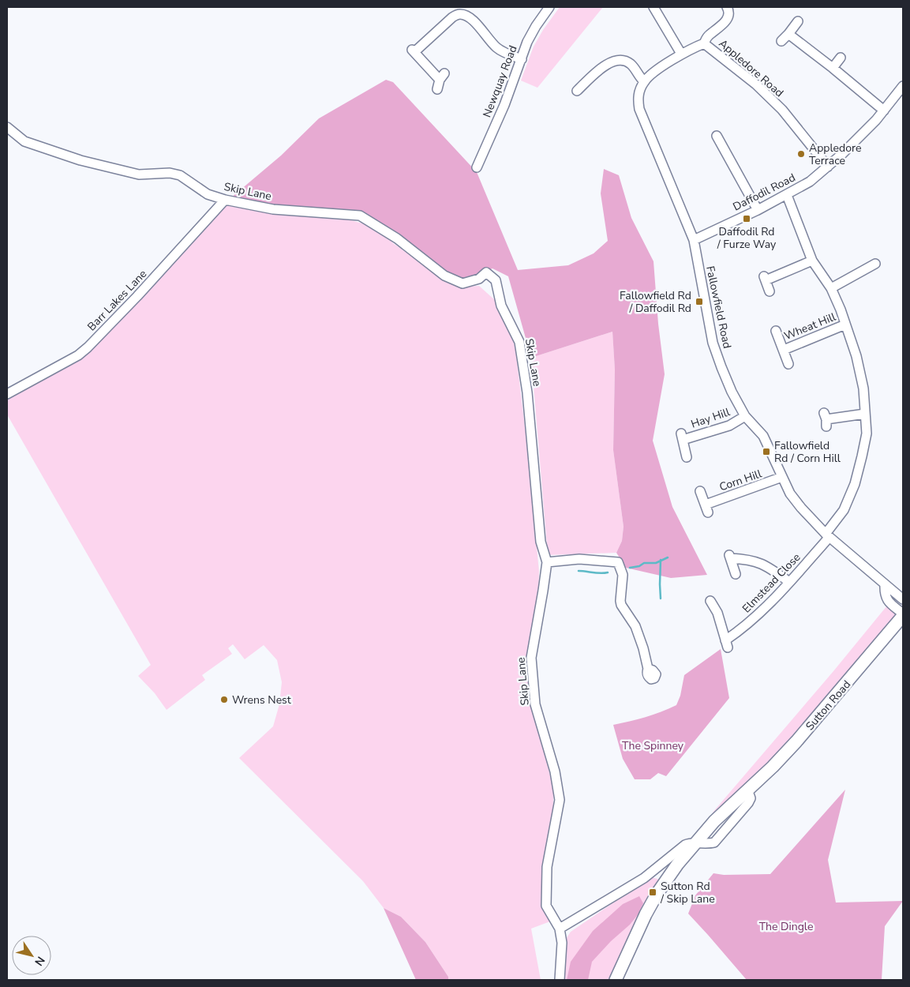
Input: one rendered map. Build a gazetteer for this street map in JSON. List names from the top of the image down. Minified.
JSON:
{"streets":{"main road":["Sutton Road"],"street":["Appledore Road","Newquay Road","Skip Lane","Daffodil Road","Barr Lakes Lane","Fallowfield Road","Wheat Hill","Hay Hill","Corn Hill","Elmstead Close"]},"crossings":[["Appledore Road","Daffodil Road"],["Skip Lane","Barr Lakes Lane"],["Daffodil Road","Fallowfield Road"],["Daffodil Road","Elmstead Close"],["Fallowfield Road","Hay Hill"],["Fallowfield Road","Corn Hill"],["Fallowfield Road","Elmstead Close"],["Wheat Hill","Elmstead Close"]],"parks":["The Spinney","The Dingle"],"places":{"other":["Appledore Terrace","Wrens Nest"],"transit":["Daffodil Rd / Furze Way","Fallowfield Rd / Daffodil Rd","Fallowfield Rd / Corn Hill","Sutton Rd / Skip Lane"]},"north":"bottom right"}
